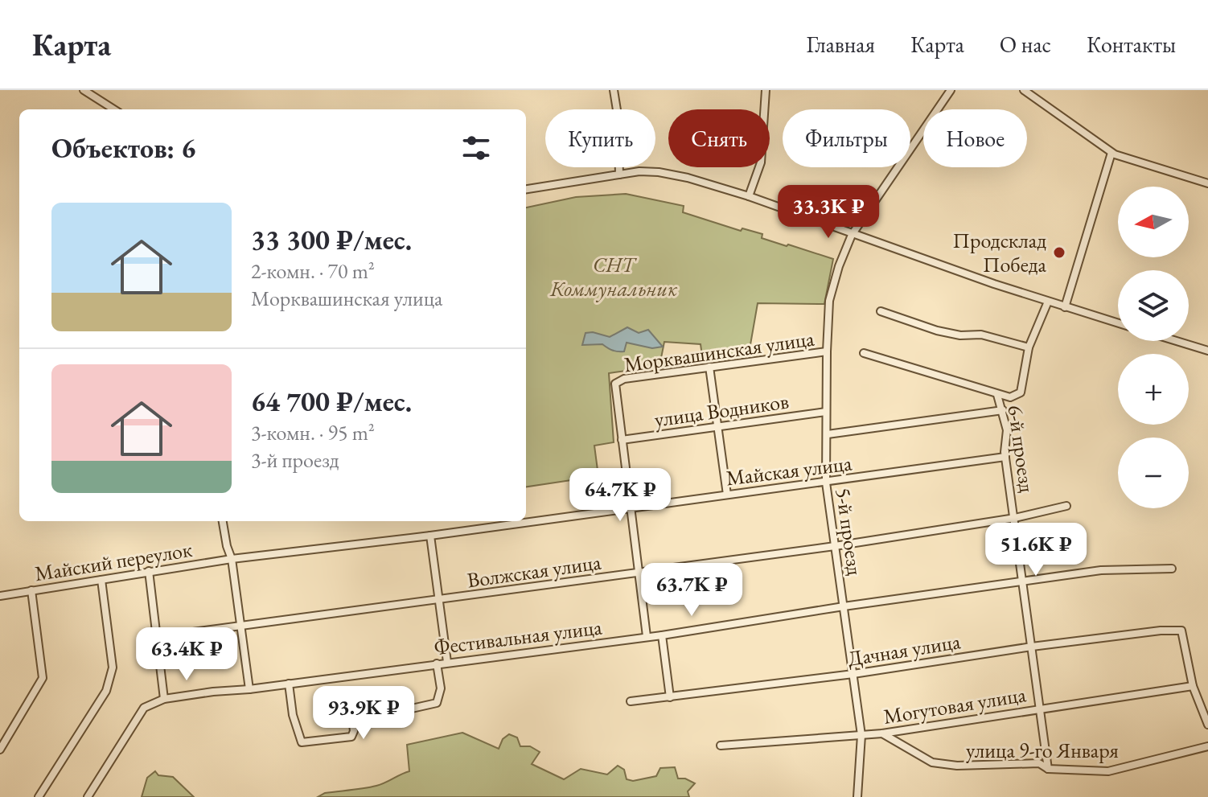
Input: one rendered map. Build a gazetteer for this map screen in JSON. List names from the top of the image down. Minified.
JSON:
{"streets":{"street":["Морквашинская улица","улица Водников","6-й проезд","Майская улица","5-й проезд","Майский переулок","Волжская улица","Фестивальная улица","Дачная улица","Могутовая улица","улица 9-го Января"]},"crossings":[["Морквашинская улица","улица Водников"],["Морквашинская улица","5-й проезд"],["улица Водников","5-й проезд"],["6-й проезд","Майская улица"],["6-й проезд","Волжская улица"],["6-й проезд","Фестивальная улица"],["6-й проезд","Дачная улица"],["6-й проезд","Могутовая улица"],["6-й проезд","улица 9-го Января"],["Майская улица","5-й проезд"],["Майская улица","Майский переулок"],["5-й проезд","Волжская улица"],["5-й проезд","Фестивальная улица"],["5-й проезд","Дачная улица"],["5-й проезд","Могутовая улица"],["Дачная улица","Могутовая улица"],["Могутовая улица","улица 9-го Января"]],"parks":["СНТ Коммунальник"],"places":["Продсклад Победа"],"north":"left","page":{"header":"Карта","nav":["Главная","Карта","О нас","Контакты"],"chip":["Купить","Снять","Фильтры","Новое"],"heading":"Объектов: 6","price":["33.3K ₽","64.7K ₽","51.6K ₽","63.7K ₽","63.4K ₽","93.9K ₽"],"map_buttons":["+","−"],"list":[{"name":"33 300 ₽/мес.","note":"2-комн. · 70 m² · Морквашинская улица"},{"name":"64 700 ₽/мес.","note":"3-комн. · 95 m² · 3-й проезд"}]}}
